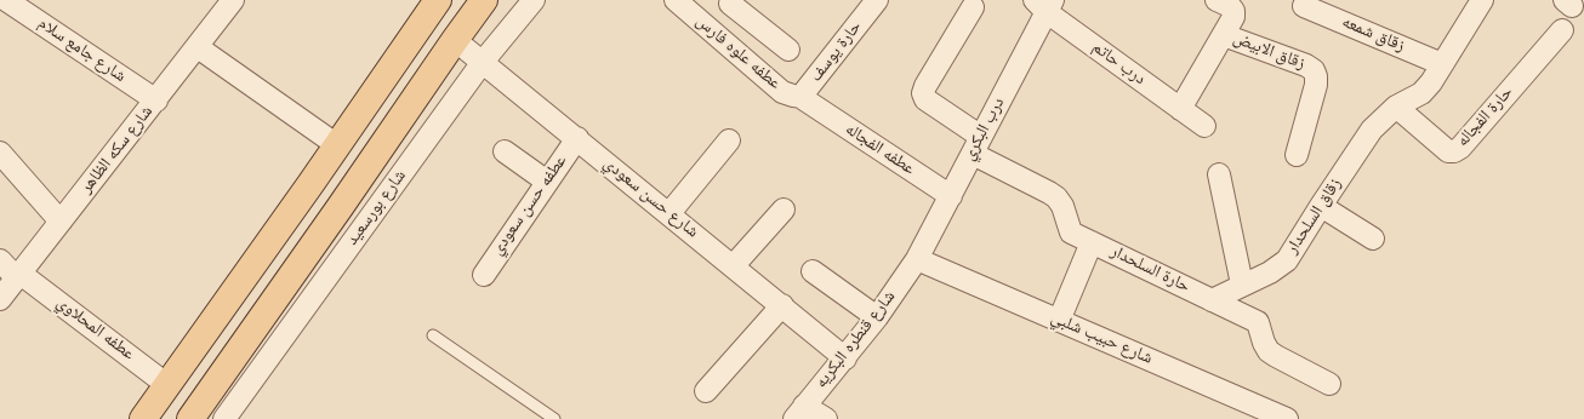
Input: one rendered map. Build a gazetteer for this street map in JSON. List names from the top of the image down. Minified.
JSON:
{"streets":{"main road":["شارع بورسعيد"],"street":["زقاق شمعه","شارع جامع سلام","حارة يوسف","زقاق الابيض","عطفه علوه فارس","درب حاتم","حارة الفجاله","درب البكري","شارع سكه الظاهر","عطفه الفجاله","شارع حسن سعودي","عطفه حسن سعودي","زقاق السلحدار","حارة السلحدار","عطفه المحلاوي","شارع حبيب شلبي","شارع قنطره البكريه"]},"crossings":[["شارع جامع سلام","شارع سكه الظاهر"],["حارة يوسف","عطفه علوه فارس"],["حارة يوسف","عطفه الفجاله"],["عطفه علوه فارس","عطفه الفجاله"],["درب حاتم","درب البكري"],["حارة الفجاله","زقاق السلحدار"],["درب البكري","عطفه الفجاله"],["درب البكري","حارة السلحدار"],["درب البكري","شارع حبيب شلبي"],["درب البكري","شارع قنطره البكريه"],["شارع سكه الظاهر","عطفه المحلاوي"],["شارع حسن سعودي","عطفه حسن سعودي"],["شارع حسن سعودي","شارع بورسعيد"],["شارع حسن سعودي","شارع قنطره البكريه"],["زقاق السلحدار","حارة السلحدار"],["شارع حبيب شلبي","شارع قنطره البكريه"]]}
